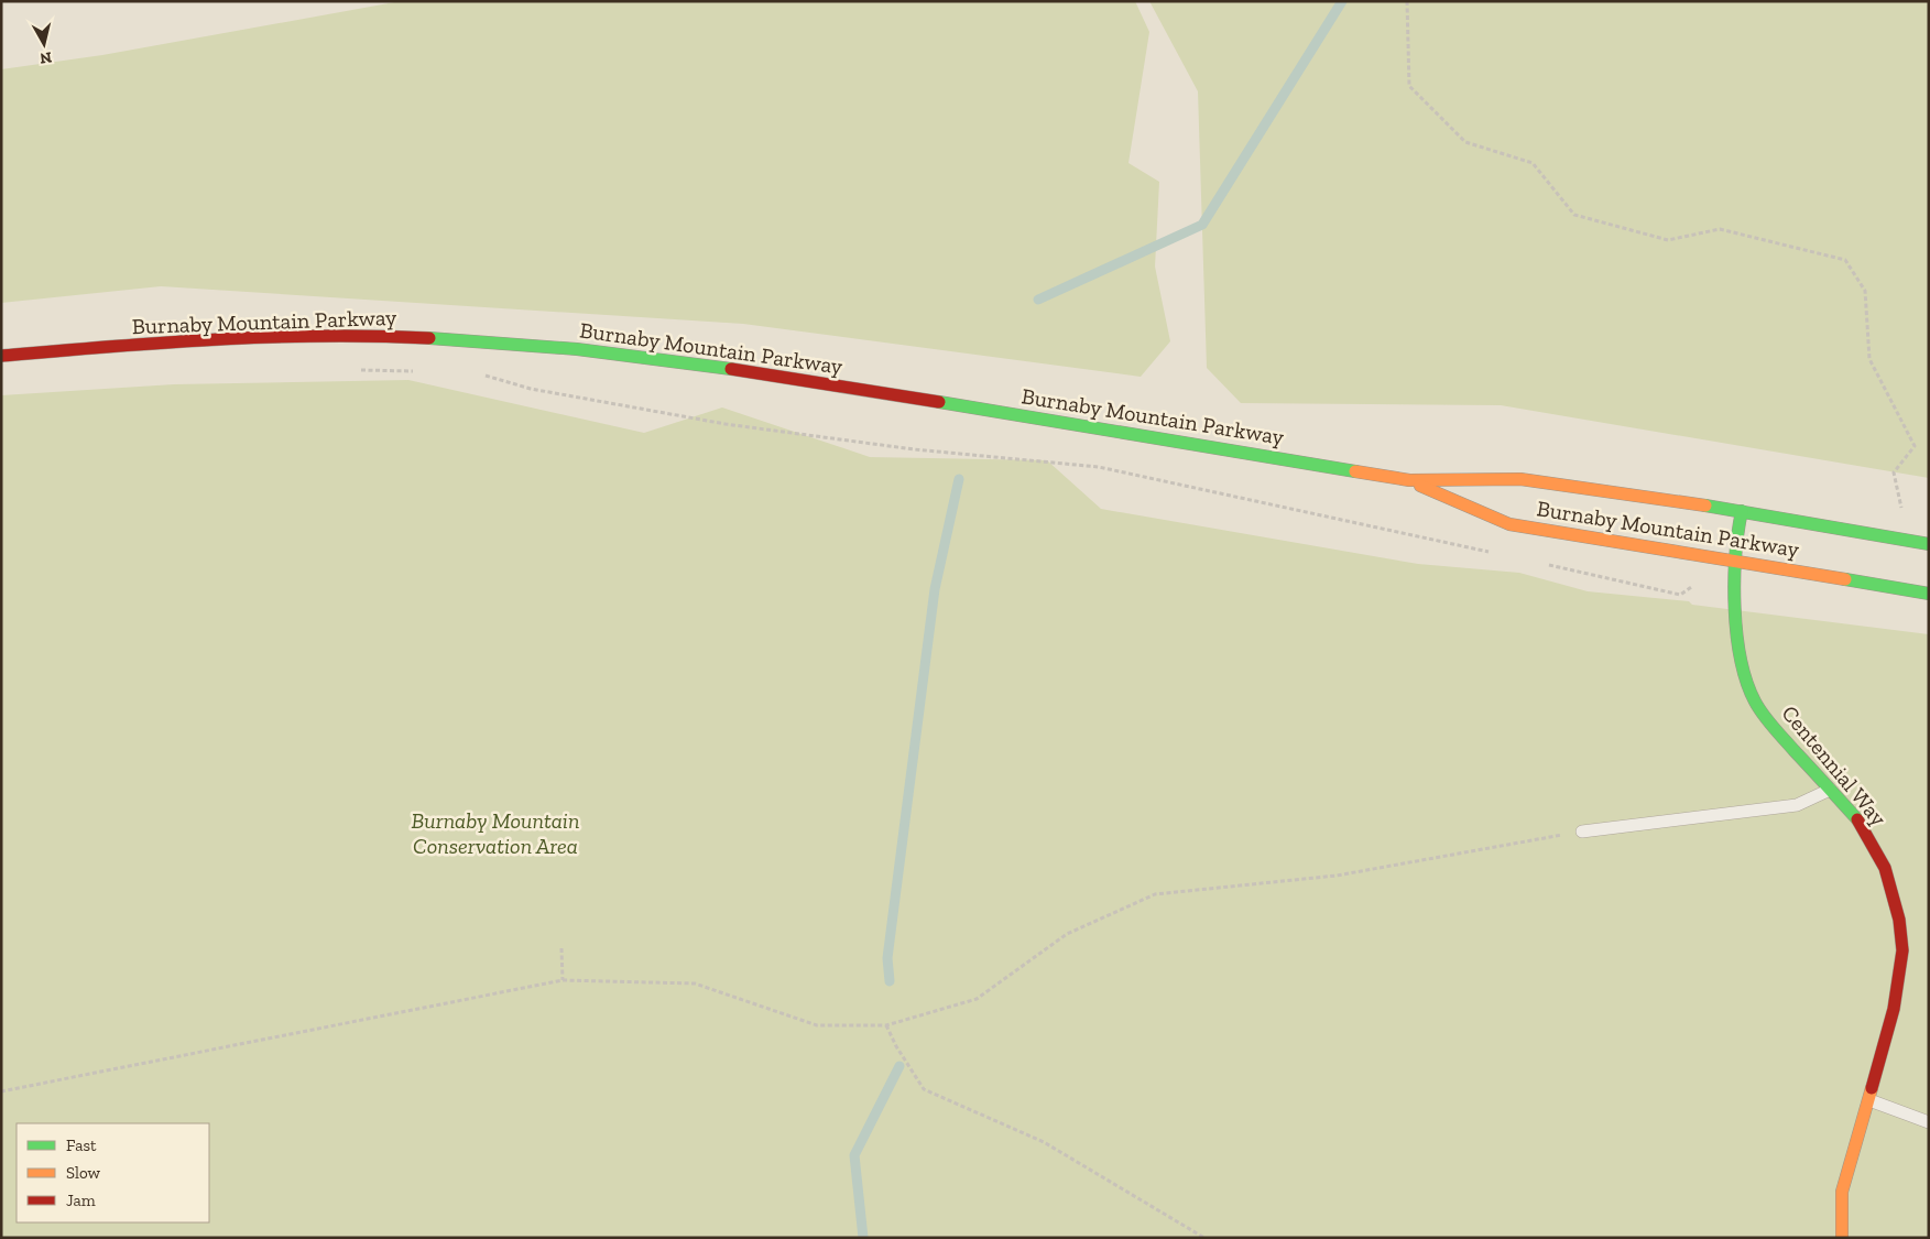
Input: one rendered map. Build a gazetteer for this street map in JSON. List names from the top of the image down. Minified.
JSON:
{"streets":{"main road":["Burnaby Mountain Parkway","Centennial Way"]},"crossings":[["Burnaby Mountain Parkway","Centennial Way"]],"parks":["Burnaby Mountain Conservation Area"],"legend":["Fast","Slow","Jam"],"north":"bottom"}
